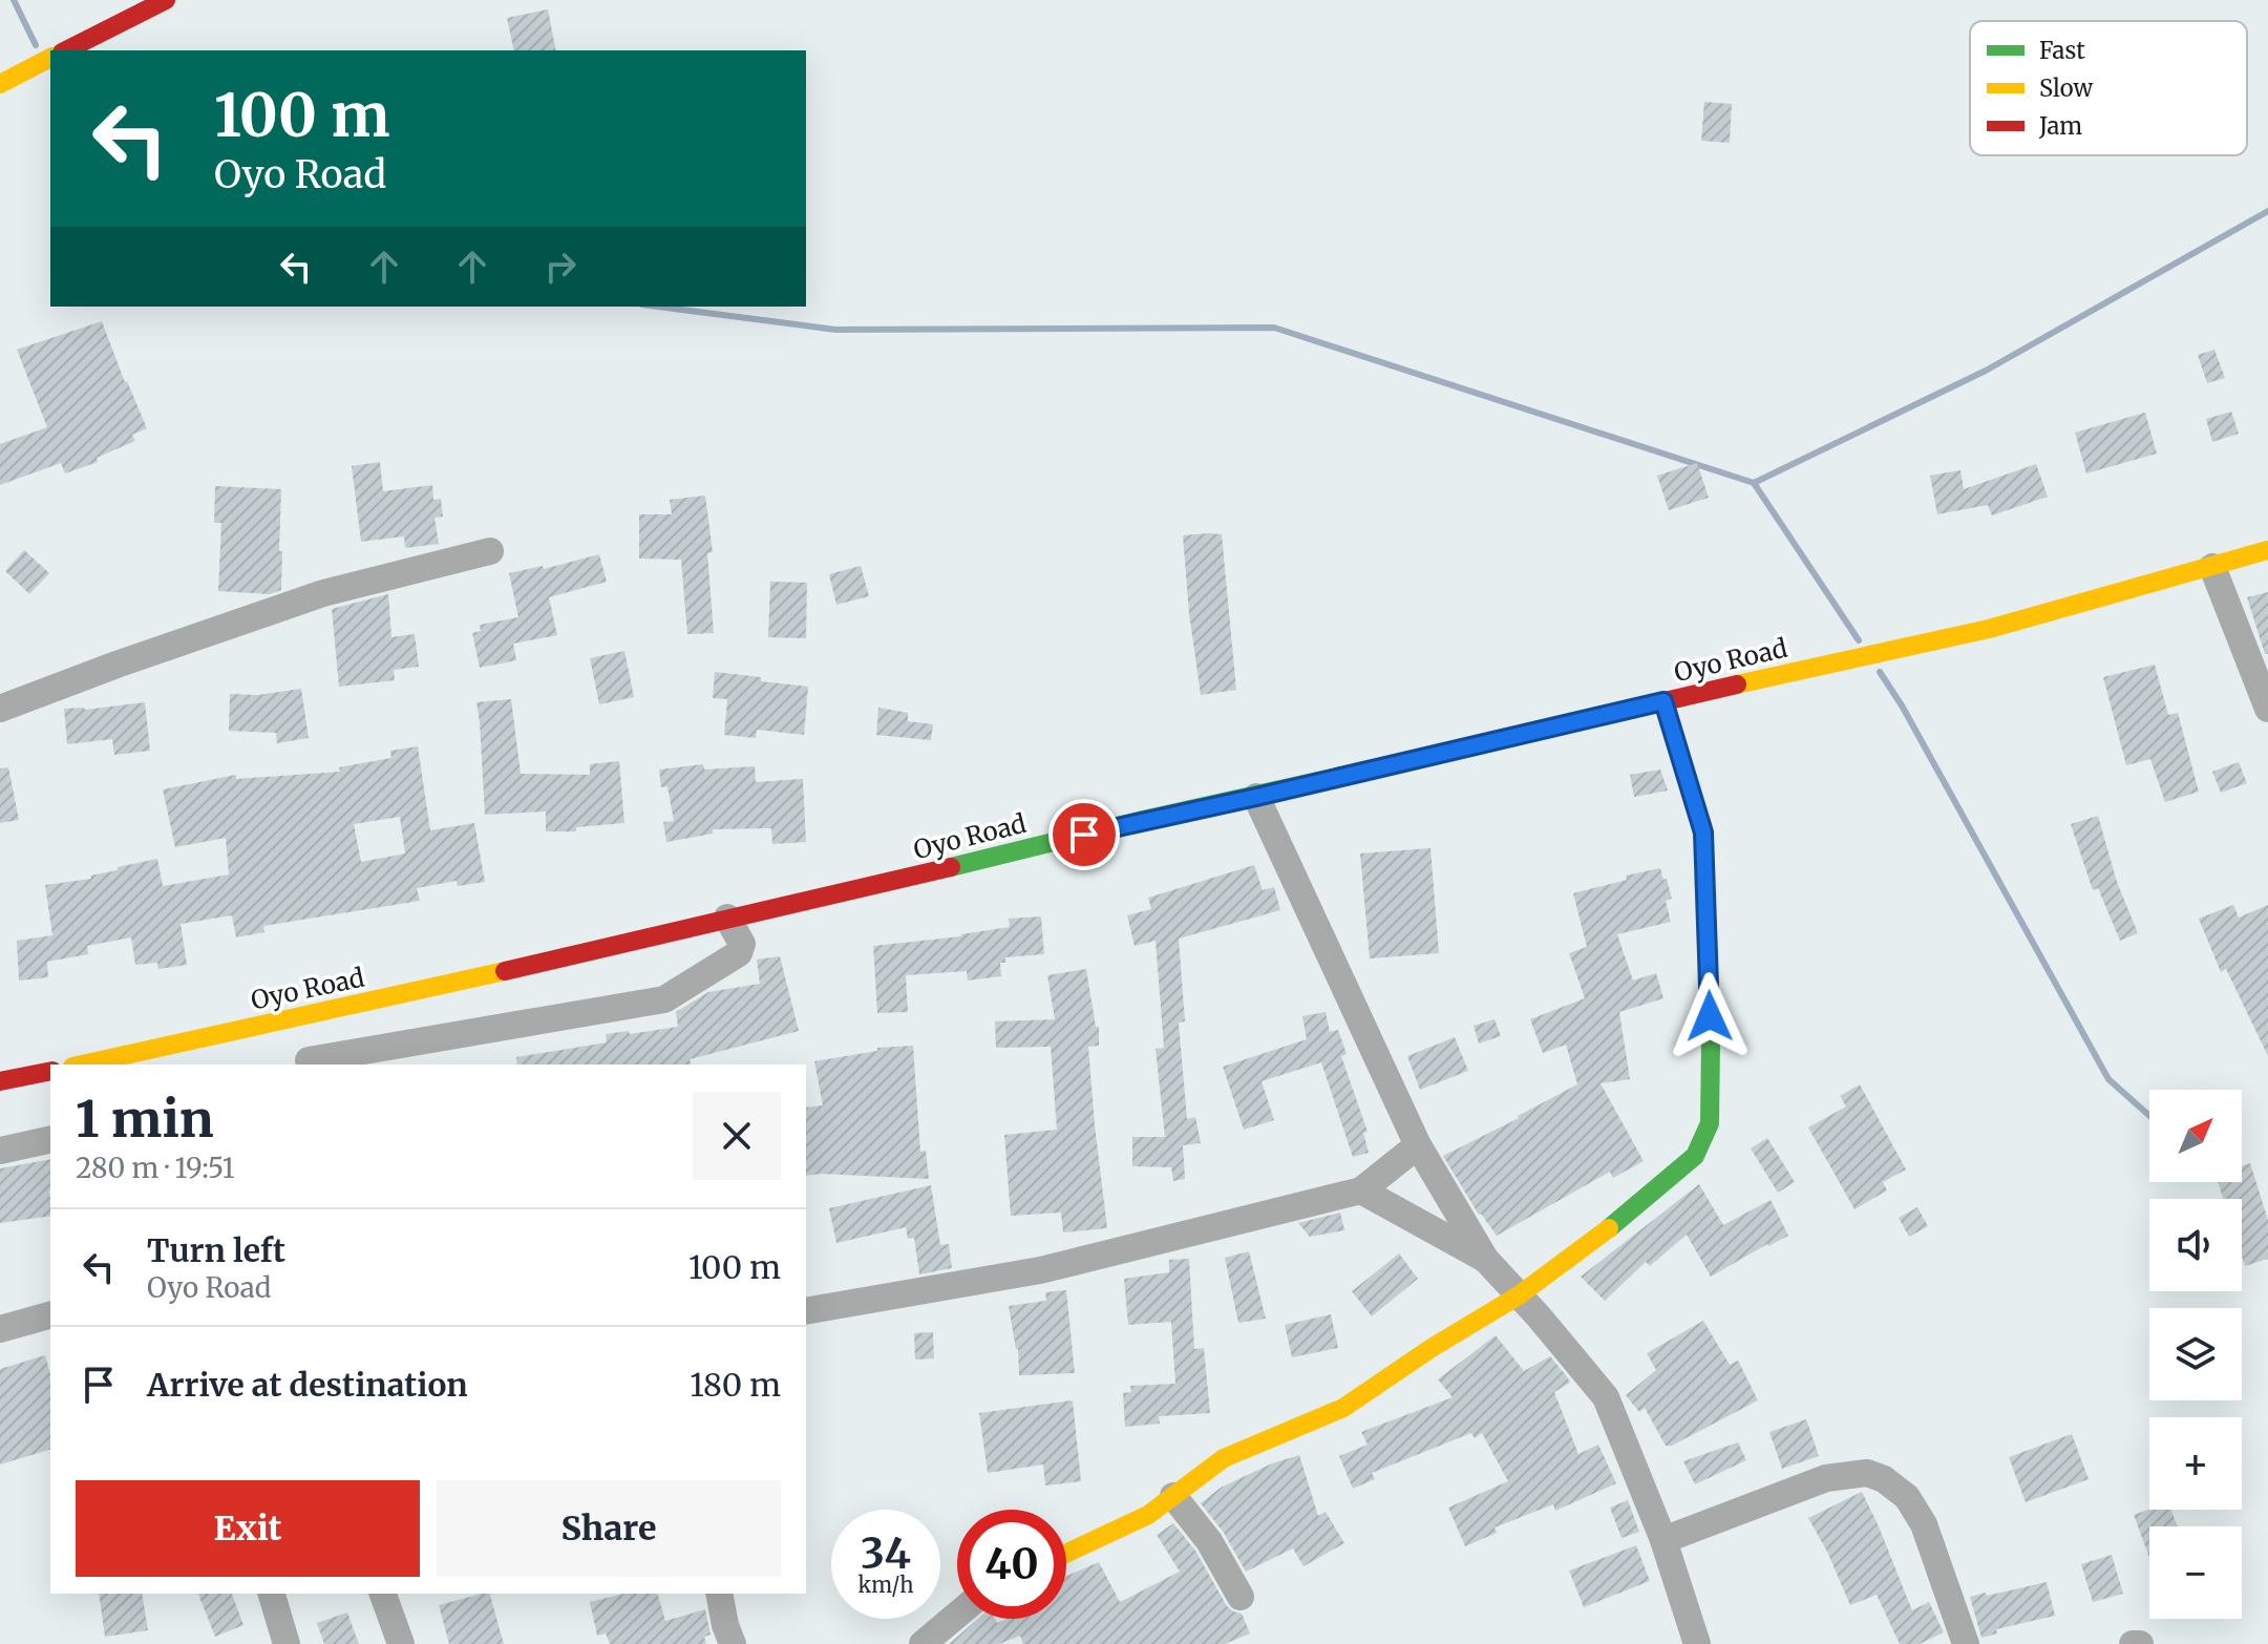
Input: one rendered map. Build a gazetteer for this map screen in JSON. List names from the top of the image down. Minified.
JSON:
{"streets":{"main road":["Oyo Road"]},"legend":["Fast","Slow","Jam"],"north":"top right","page":{"turn":["100 m","Oyo Road"],"heading":["1 min","280 m · 19:51"],"map_buttons":["+","−"],"list":[{"name":"Turn left","note":"Oyo Road","value":"100 m"},{"name":"Arrive at destination","value":"180 m"}],"buttons":["Exit","Share"],"speed":"34 km/h","limit":"40"}}
